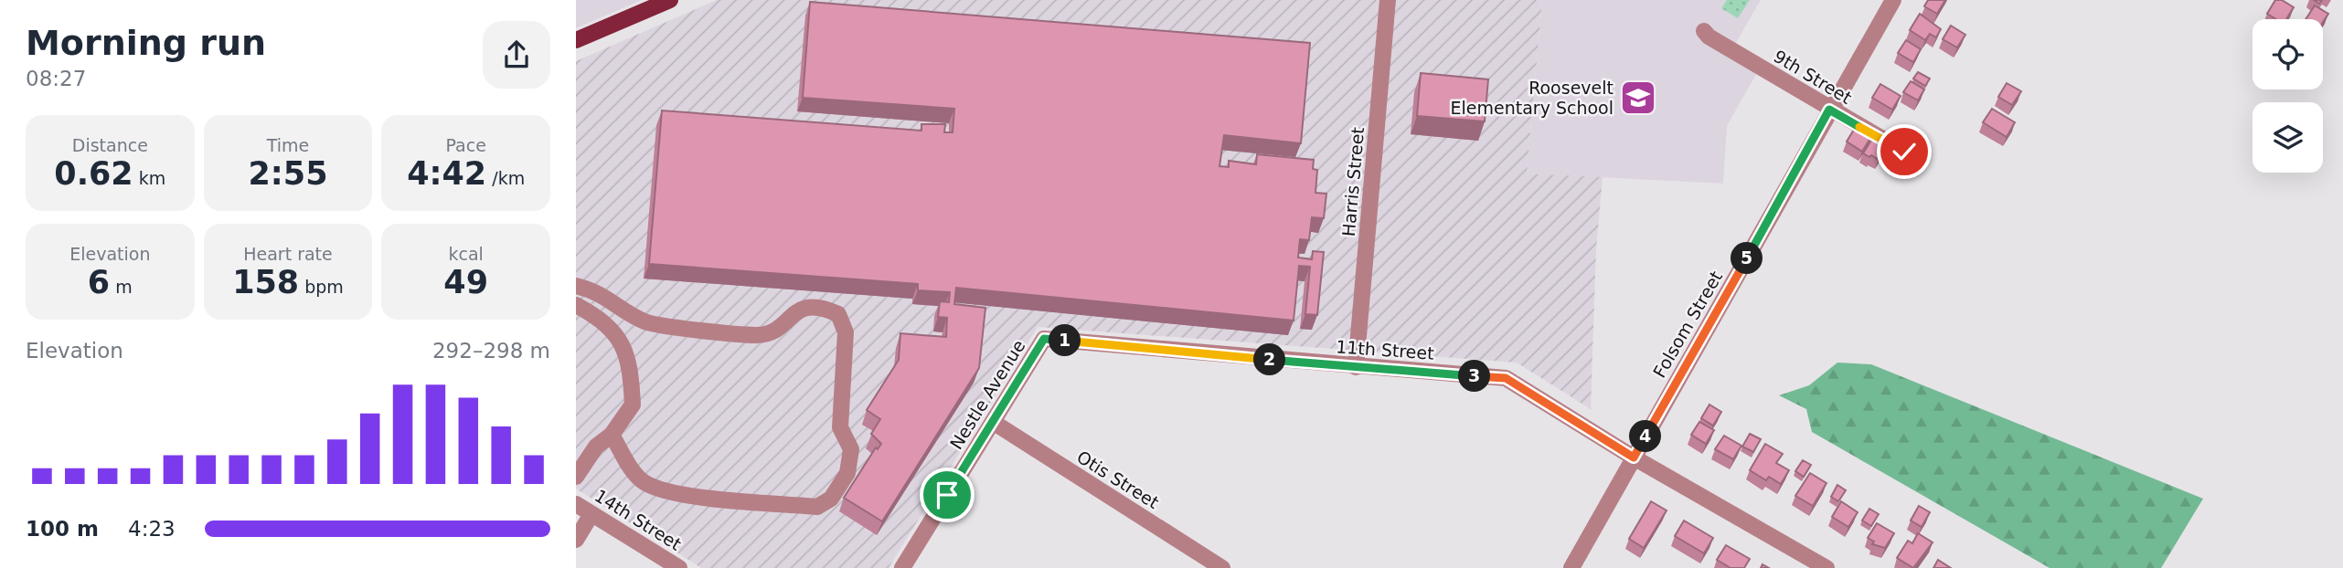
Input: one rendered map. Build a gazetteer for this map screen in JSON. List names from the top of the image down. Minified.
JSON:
{"streets":{"street":["9th Street","Harris Street","Folsom Street","11th Street","Nestle Avenue","Otis Street","14th Street"]},"crossings":[["9th Street","Folsom Street"],["Harris Street","11th Street"],["Folsom Street","11th Street"],["11th Street","Nestle Avenue"],["Nestle Avenue","Otis Street"]],"places":{"school or university":["Roosevelt Elementary School"]},"page":{"heading":["Morning run","08:27"],"stats":[["Distance","0.62 km"],["Time","2:55"],["Pace","4:42 /km"],["Elevation","6 m"],["Heart rate","158 bpm"],["kcal","49"]],"pins":["5","1","2","3","4"],"chart":["Elevation","292–298 m"],"list":[{"name":"100 m","note":"4:23"}]}}
